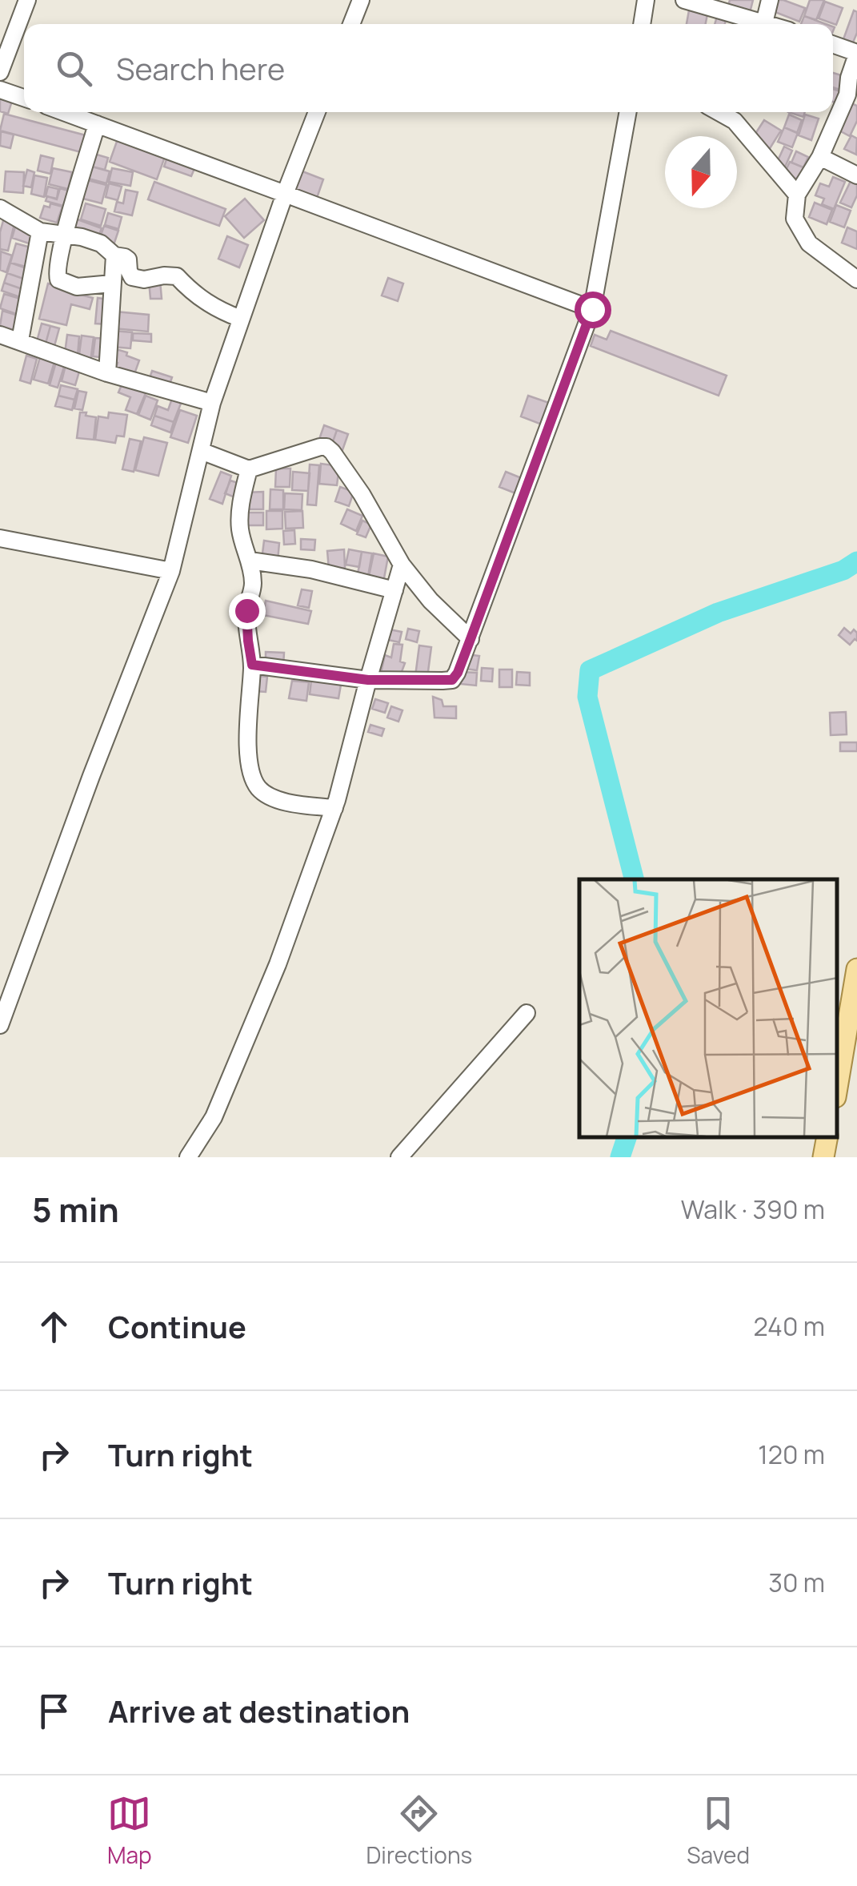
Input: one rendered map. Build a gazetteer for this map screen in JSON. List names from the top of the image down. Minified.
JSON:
{"north":"bottom","page":{"search":"Search here","heading":["5 min","Walk · 390 m"],"list":[["Continue","240 m"],["Turn right","120 m"],["Turn right","30 m"],"Arrive at destination"],"nav":["Map","Directions","Saved"]}}
